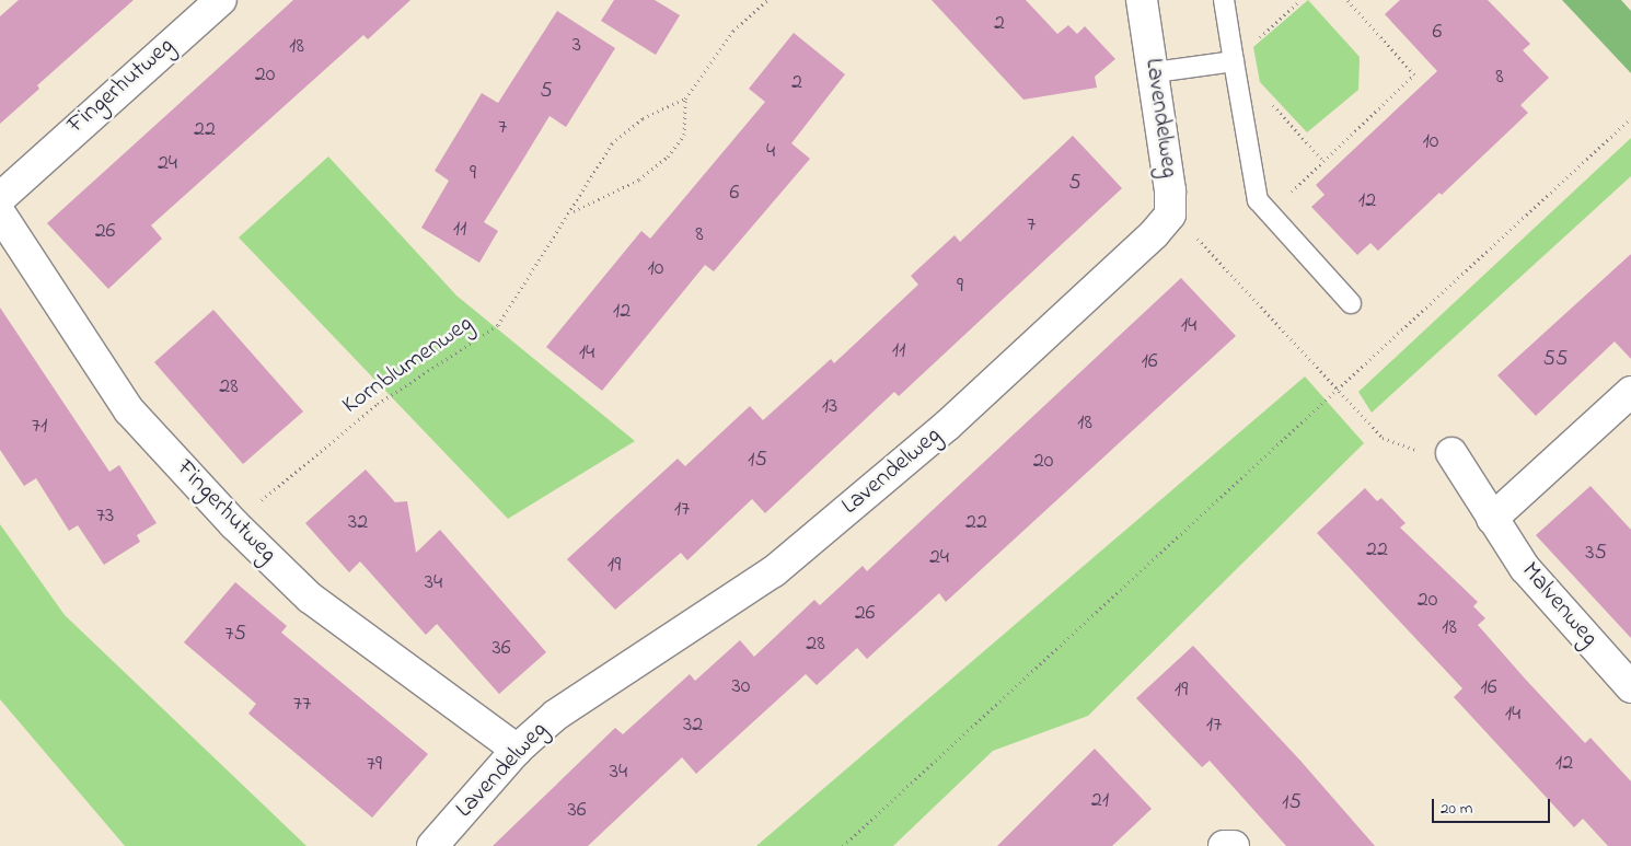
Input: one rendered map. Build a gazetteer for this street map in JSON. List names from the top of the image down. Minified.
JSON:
{"streets":{"street":["Fingerhutweg","Lavendelweg","Malvenweg"],"path":["Kornblumenweg"]},"crossings":[["Fingerhutweg","Lavendelweg"],["Fingerhutweg","Kornblumenweg"]],"house_numbers":["2","6","3","18","20","8","2","5","7","22","10","4","24","9","5","6","12","7","11","26","8","10","9","12","14","11","14","55","16","28","13","18","71","15","20","17","73","32","22","22","35","24","19","34","20","26","18","75","28","36","30","16","19","77","14","32","17","12","79","34","21","15","36"],"scale_bar":"20 m"}
